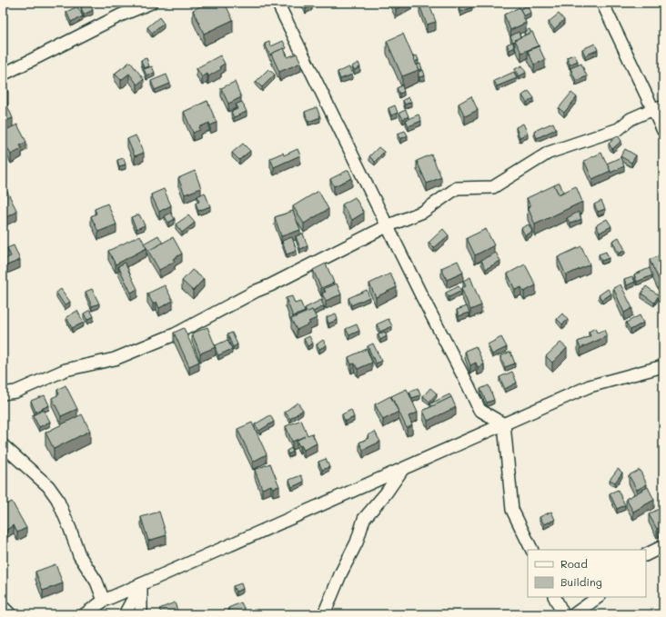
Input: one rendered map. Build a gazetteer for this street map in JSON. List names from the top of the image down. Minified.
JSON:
{"legend":["Road","Building"]}
